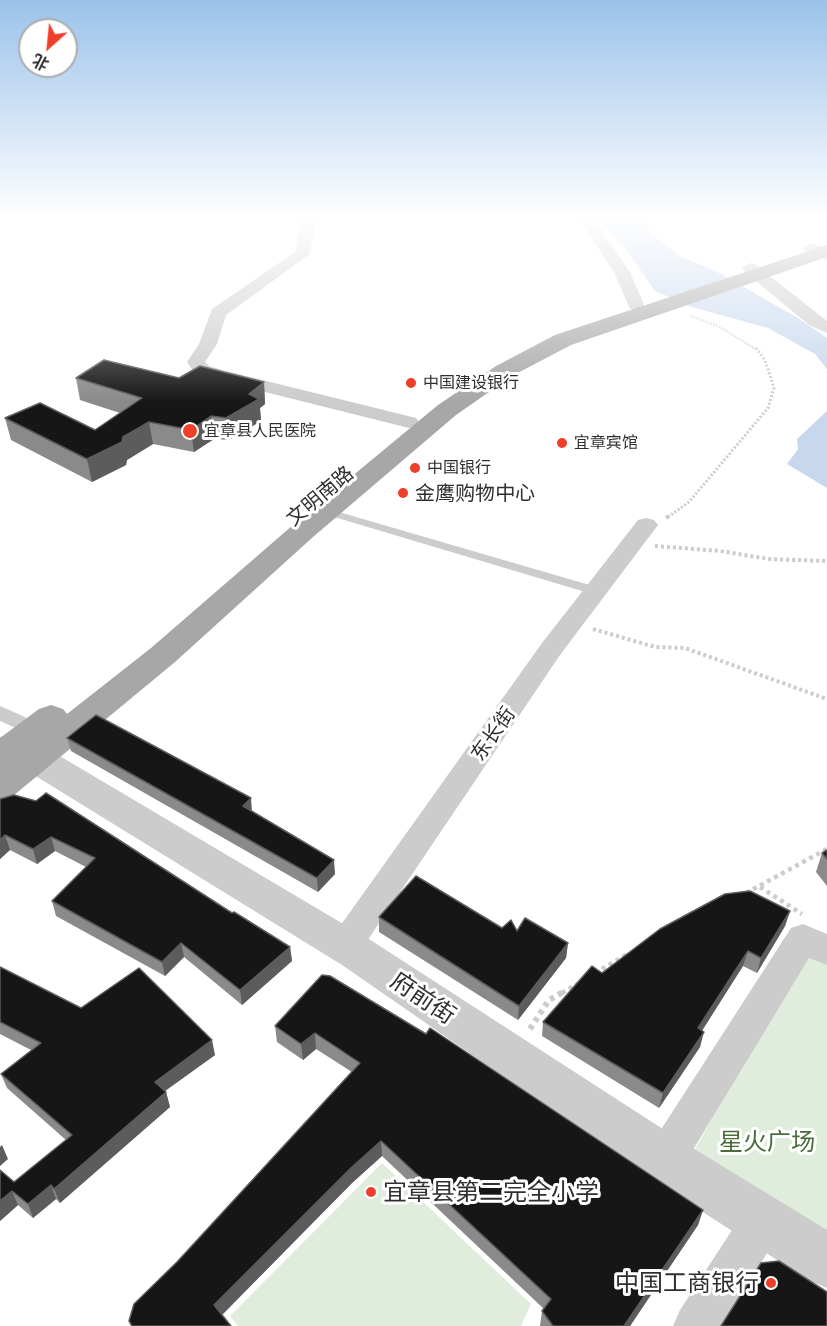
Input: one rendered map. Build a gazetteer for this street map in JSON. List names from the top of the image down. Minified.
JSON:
{"streets":{"main road":["文明南路"],"street":["东长街","府前街"]},"crossings":[["东长街","府前街"]],"parks":["星火广场"],"places":["中国建设银行","宜章县人民医院","宜章宾馆","中国银行","金鹰购物中心","宜章县第二完全小学","中国工商银行"],"north":"bottom left"}
